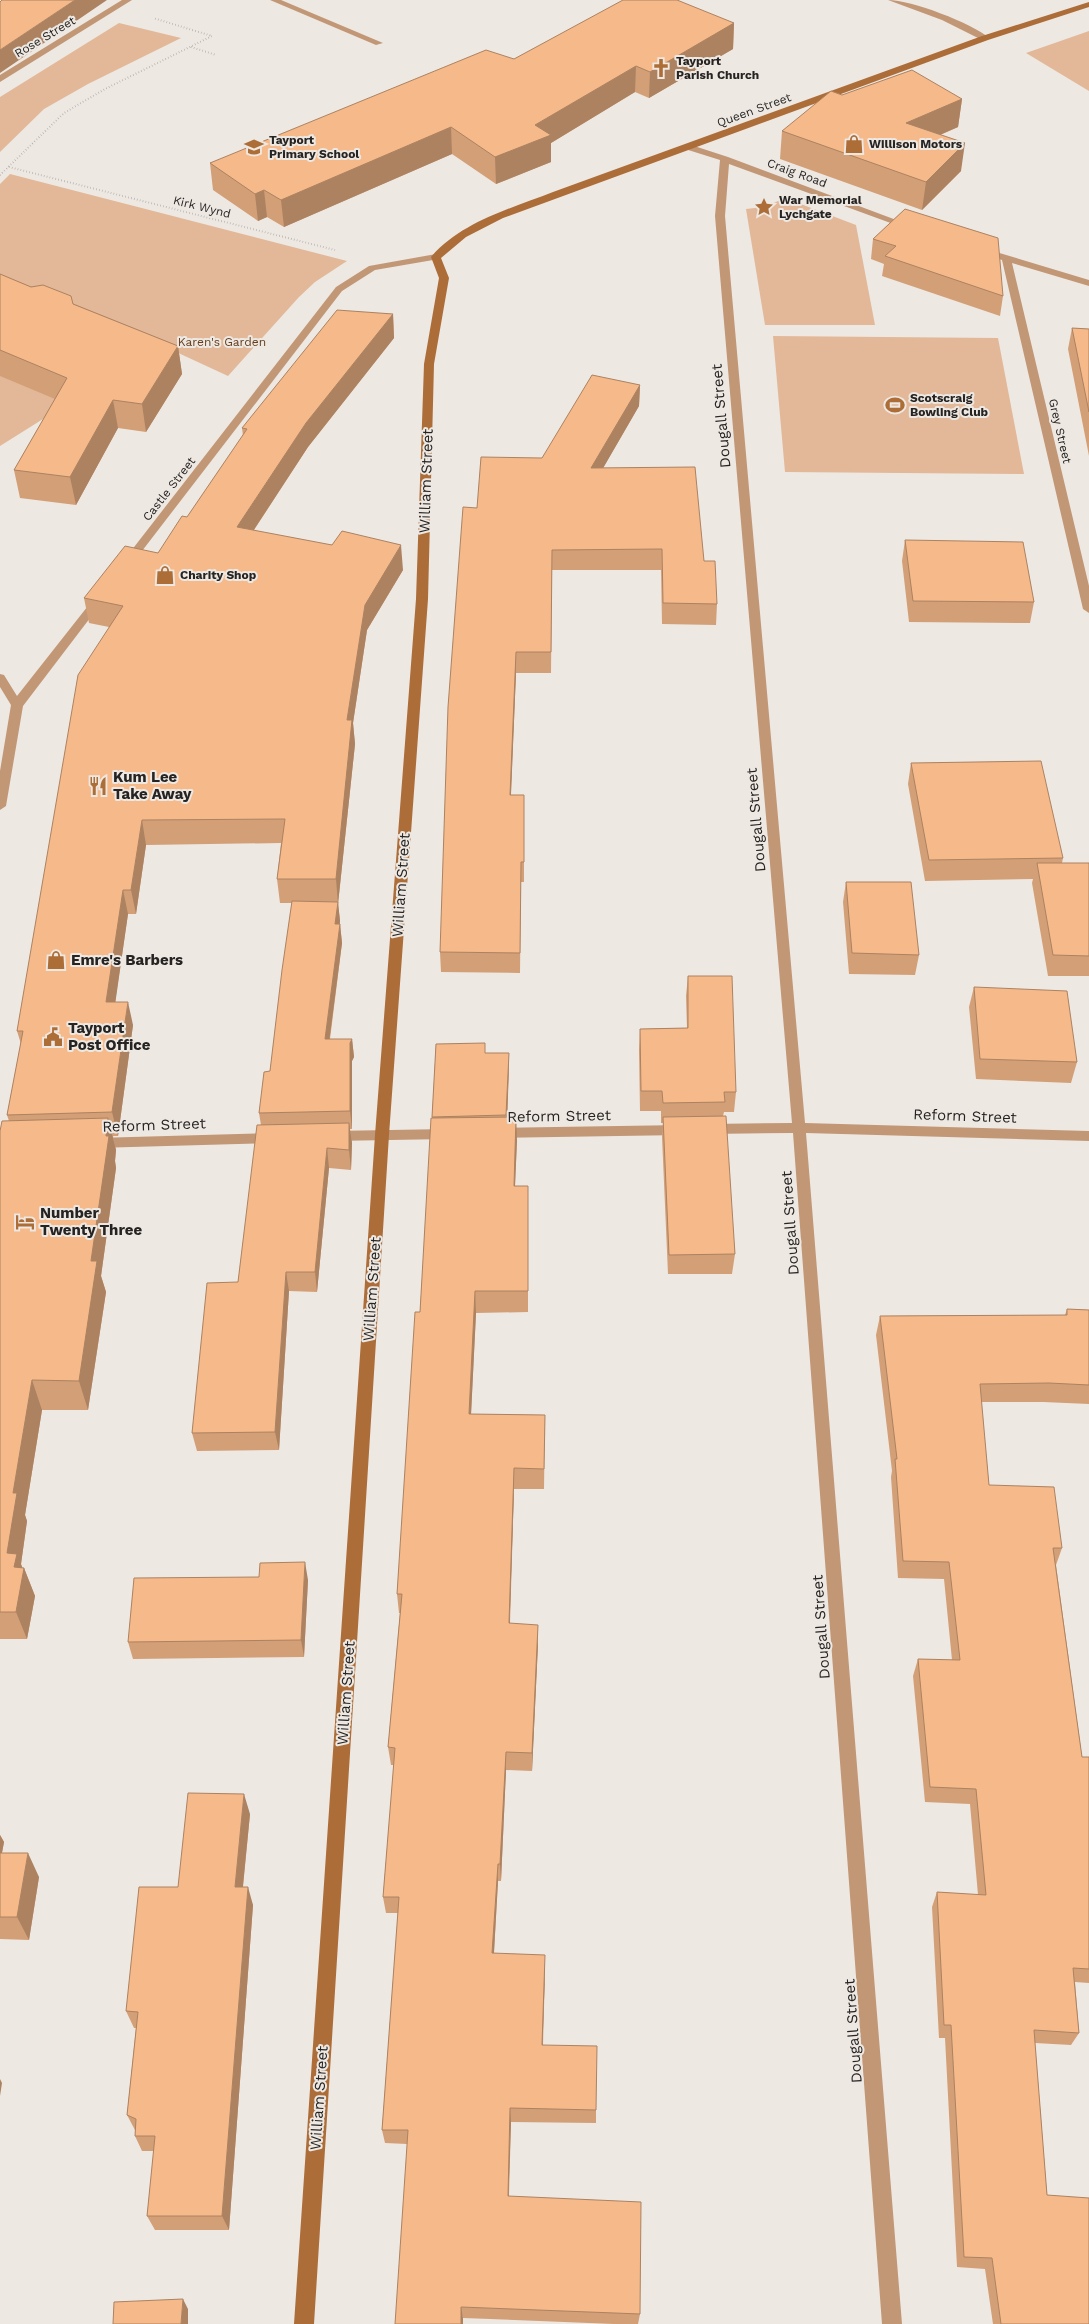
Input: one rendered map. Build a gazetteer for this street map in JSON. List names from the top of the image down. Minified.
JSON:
{"streets":{"main road":["Queen Street","William Street"],"street":["Rose Street","Craig Road","Dougall Street","Grey Street","Castle Street","Reform Street"],"path":["Kirk Wynd"]},"crossings":[["Queen Street","William Street"],["Queen Street","Castle Street"],["Craig Road","Dougall Street"],["Kirk Wynd","Castle Street"],["Dougall Street","Reform Street"],["William Street","Castle Street"]],"parks":["Karen's Garden"],"places":{"church":["Tayport Parish Church"],"shop":["Willison Motors","Charity Shop","Emre's Barbers"],"school or university":["Tayport Primary School"],"place":["War Memorial Lychgate"],"sports":["Scotscraig Bowling Club"],"restaurant":["Kum Lee Take Away"],"public building":["Tayport Post Office"],"hotel":["Number Twenty Three"]}}
